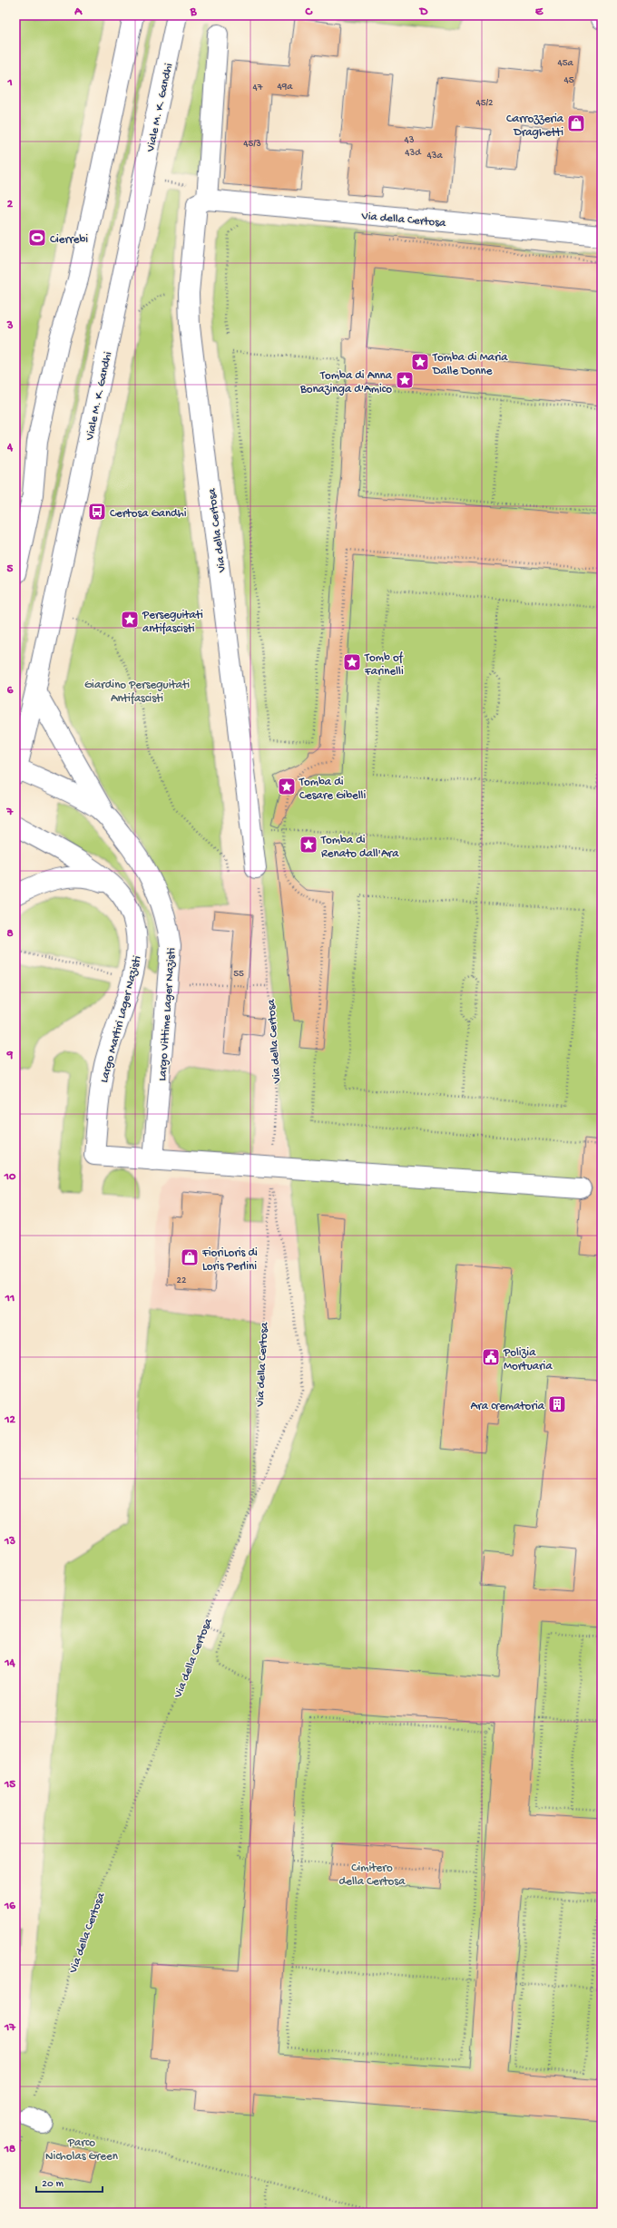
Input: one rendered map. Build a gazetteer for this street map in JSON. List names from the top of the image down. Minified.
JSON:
{"streets":{"main road":["Viale M. K. Gandhi","Via della Certosa","Largo Vittime Lager Nazisti","Largo Martiri Lager Nazisti"]},"crossings":[["Viale M. K. Gandhi","Largo Vittime Lager Nazisti"],["Via della Certosa","Largo Martiri Lager Nazisti"],["Largo Vittime Lager Nazisti","Largo Martiri Lager Nazisti"]],"parks":["Giardino Perseguitati Antifascisti","Cimitero della Certosa","Parco Nicholas Green"],"places":{"shop":["Carrozzeria Draghetti","FioriLoris di Loris Perlini"],"sports":["Cierrebi"],"place":["Tomba di Maria Dalle Donne","Tomba di Anna Bonazinga d'Amico","Perseguitati antifascisti","Tomb of Farinelli","Tomba di Cesare Gibelli","Tomba di Renato dall'Ara"],"bus stop":["Certosa Gandhi"],"public building":["Polizia Mortuaria"],"building":["Ara crematoria"]},"house_numbers":["45a","45","49a","47","45/2","43","45/3","43d","43a","55","22"],"scale_bar":"20 m","grid":{"columns":["A","B","C","D","E"],"rows":["1","2","3","4","5","6","7","8","9","10","11","12","13","14","15","16","17","18"]}}
